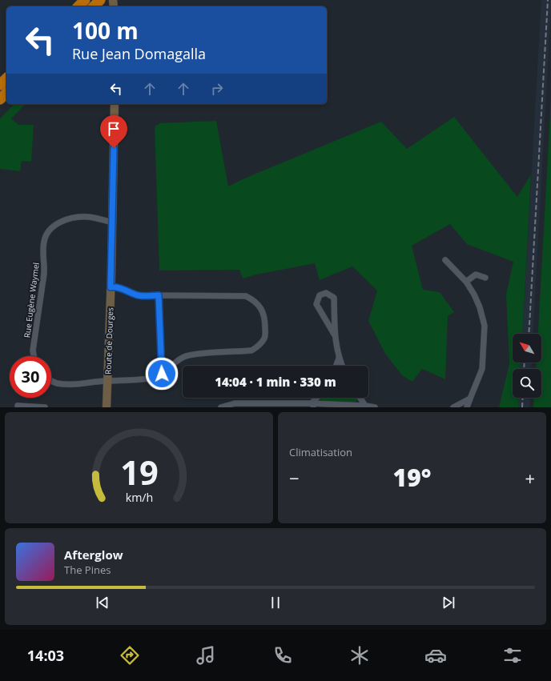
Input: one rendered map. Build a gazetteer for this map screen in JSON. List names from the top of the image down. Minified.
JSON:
{"streets":{"main road":["Route de Dourges"],"street":["Rue Eugène Waymel"]},"crossings":[["Rue Eugène Waymel","Route de Dourges"]],"north":"top left","page":{"turn":["100 m","Rue Jean Domagalla"],"limit":"30","trip":"14:04 · 1 min · 330 m","tile":"Climatisation","heat":["−","19°","+"],"song":["Afterglow","The Pines"],"tabs":"14:03","gauge":["19","km/h"]}}
